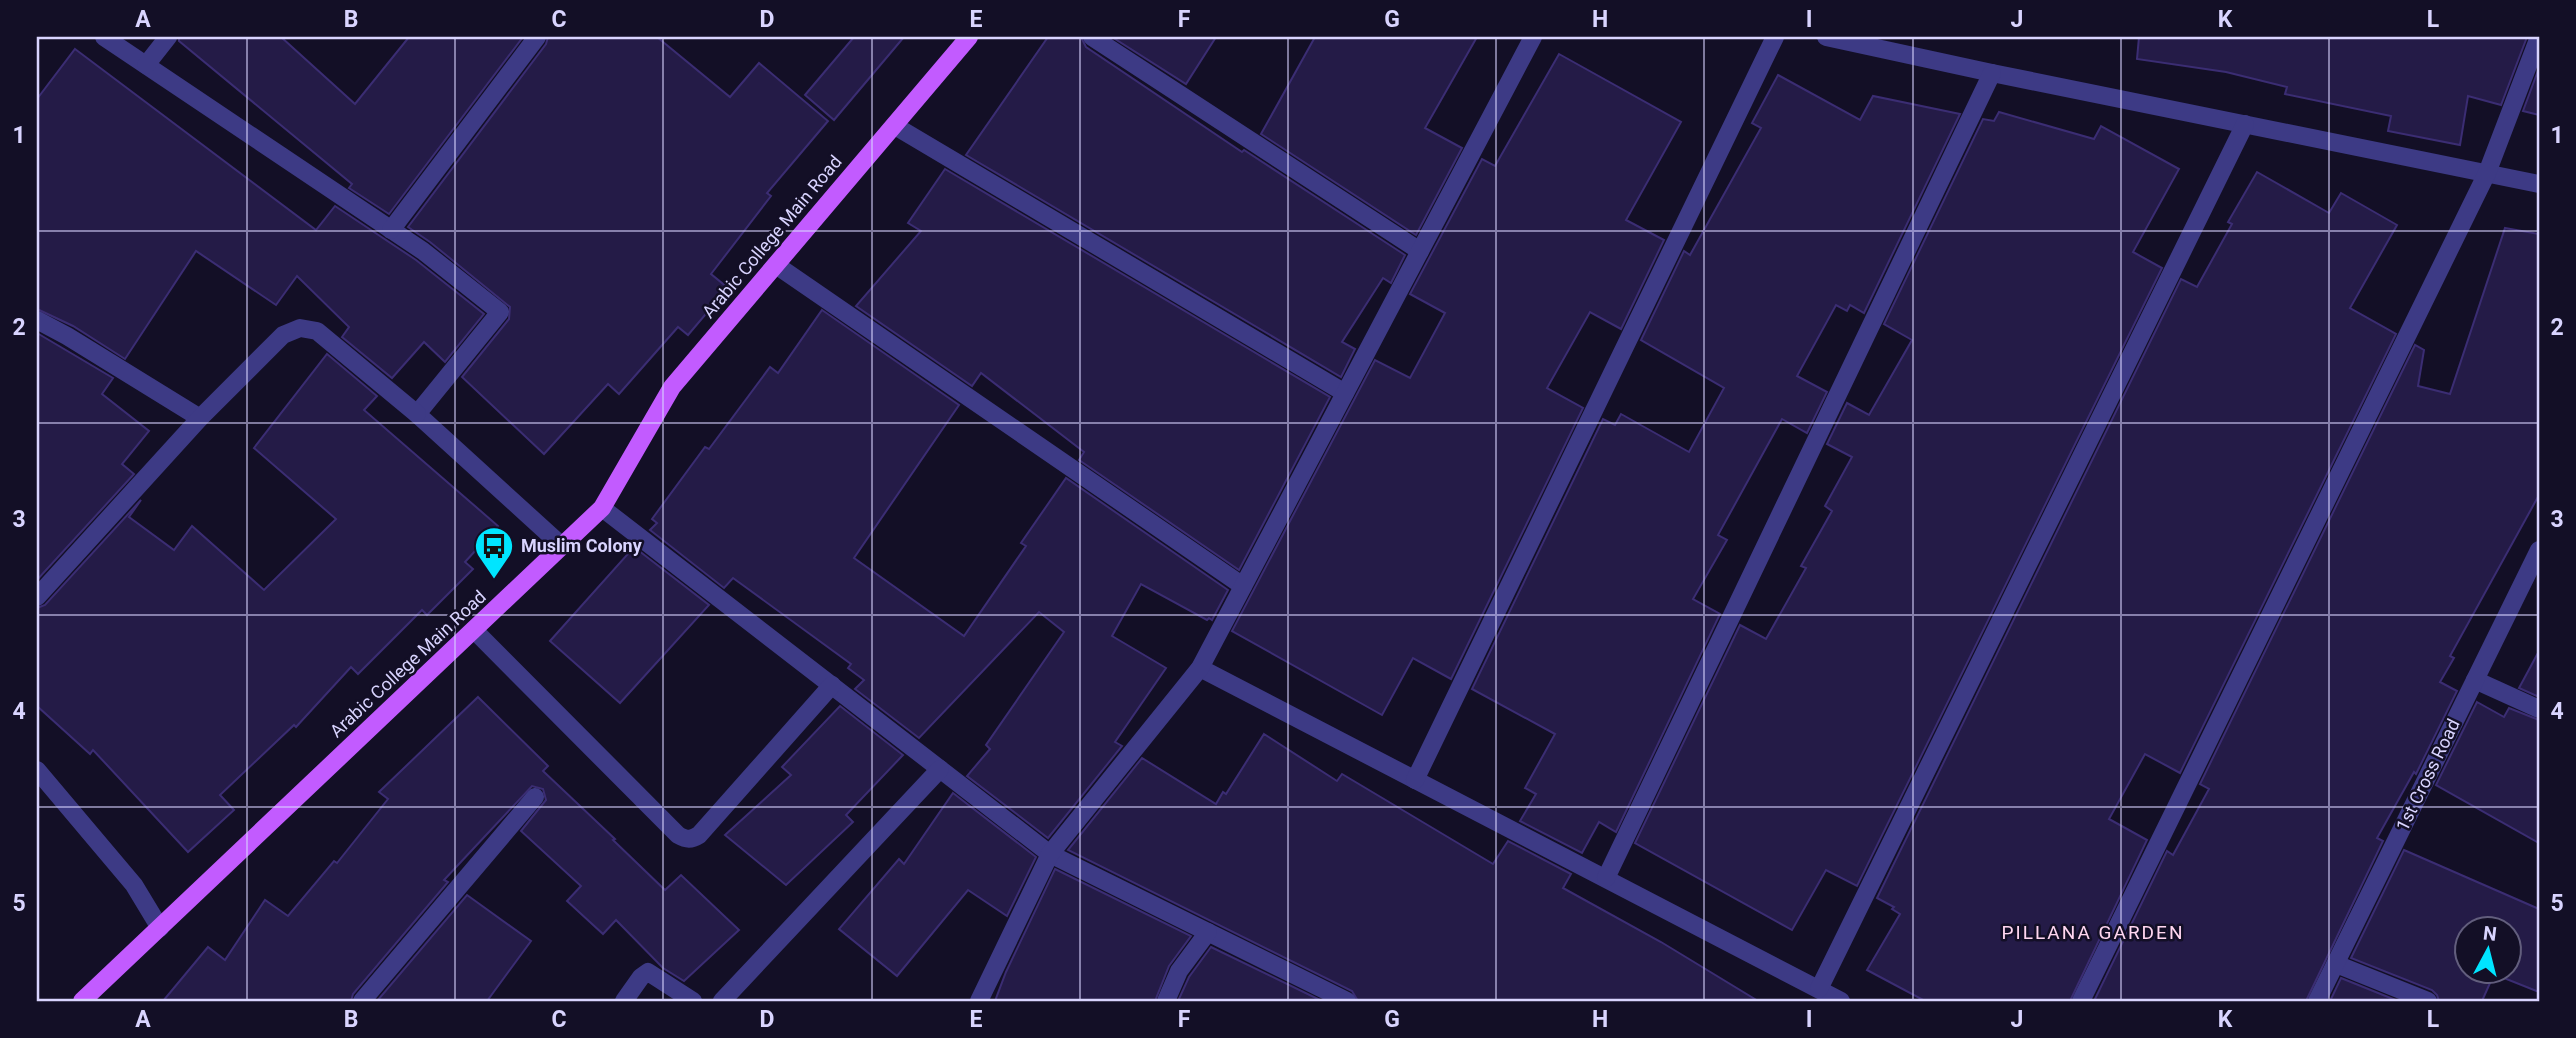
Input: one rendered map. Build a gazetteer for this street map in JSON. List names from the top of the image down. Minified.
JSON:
{"streets":{"main road":["Arabic College Main Road"],"street":["1st Cross Road"]},"districts":["PILLANA GARDEN"],"places":{"bus stop":["Muslim Colony"]},"north":"top","grid":{"columns":["A","B","C","D","E","F","G","H","I","J","K","L"],"rows":["1","2","3","4","5"]}}
